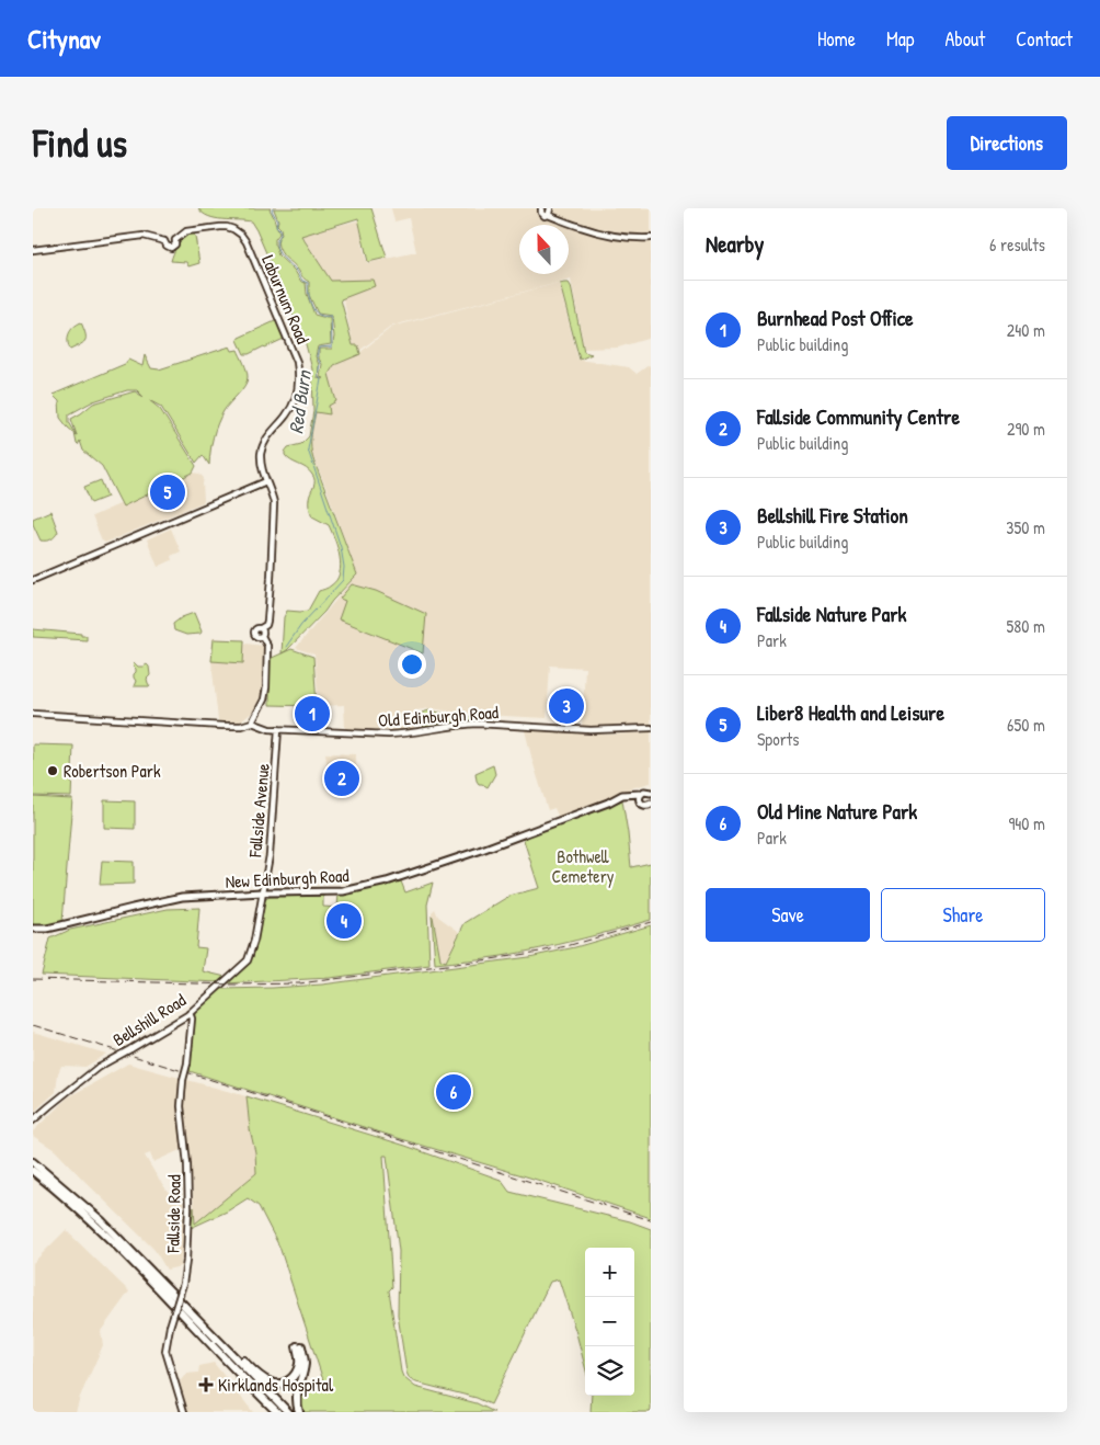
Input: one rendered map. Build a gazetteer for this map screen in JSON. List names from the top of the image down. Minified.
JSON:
{"streets":{"main road":["New Edinburgh Road"],"street":["Laburnum Road","Old Edinburgh Road","Fallside Avenue","Bellshill Road","Fallside Road"]},"crossings":[["Laburnum Road","Old Edinburgh Road"],["Old Edinburgh Road","Fallside Avenue"],["Fallside Avenue","New Edinburgh Road"],["Fallside Avenue","Bellshill Road"],["New Edinburgh Road","Bellshill Road"],["Bellshill Road","Fallside Road"]],"water":["Red Burn"],"parks":["Bothwell Cemetery"],"places":{"other":["Robertson Park"],"health":["Kirklands Hospital"]},"north":"top","page":{"header":"Citynav","nav":["Home","Map","About","Contact"],"buttons":["Directions",["Save","Share"]],"title":"Find us","heading":["Nearby","6 results"],"list":[{"mark":"1","name":"Burnhead Post Office","note":"Public building","value":"240 m"},{"mark":"2","name":"Fallside Community Centre","note":"Public building","value":"290 m"},{"mark":"3","name":"Bellshill Fire Station","note":"Public building","value":"350 m"},{"mark":"4","name":"Fallside Nature Park","note":"Park","value":"580 m"},{"mark":"5","name":"Liber8 Health and Leisure","note":"Sports","value":"650 m"},{"mark":"6","name":"Old Mine Nature Park","note":"Park","value":"940 m"}],"pins":["5","3","1","2","4","6"],"map_buttons":["+","−"]}}
